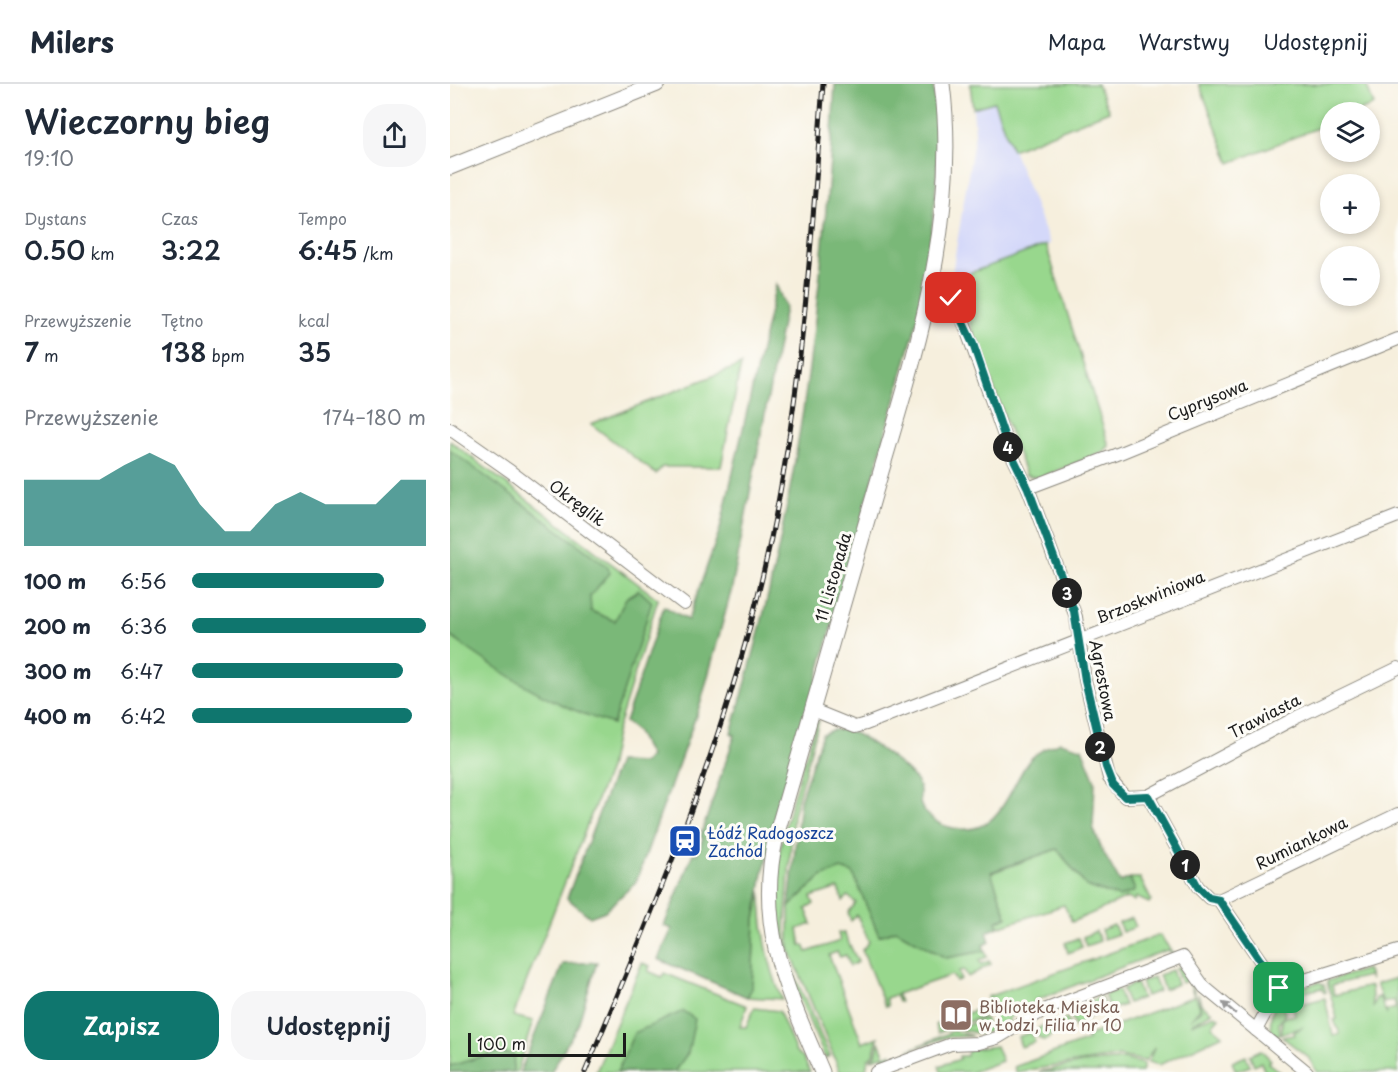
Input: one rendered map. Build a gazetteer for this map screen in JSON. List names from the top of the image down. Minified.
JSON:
{"streets":{"street":["Cyprysowa","Okręglik","11 Listopada","Brzoskwiniowa","Agrestowa","Trawiasta","Rumiankowa"]},"crossings":[["Cyprysowa","Agrestowa"],["11 Listopada","Brzoskwiniowa"],["11 Listopada","Agrestowa"],["Brzoskwiniowa","Agrestowa"],["Agrestowa","Trawiasta"]],"places":{"station":["Łódź Radogoszcz Zachód"],"library":["Biblioteka Miejska w Łodzi, Filia nr 10"]},"scale_bar":"100 m","page":{"header":"Milers","nav":["Mapa","Warstwy","Udostępnij"],"heading":["Wieczorny bieg","19:10"],"map_buttons":["+","−"],"stats":[["Dystans","0.50 km"],["Czas","3:22"],["Tempo","6:45 /km"],["Przewyższenie","7 m"],["Tętno","138 bpm"],["kcal","35"]],"chart":["Przewyższenie","174–180 m"],"pins":["4","3","2","1"],"list":[{"name":"100 m","note":"6:56"},{"name":"200 m","note":"6:36"},{"name":"300 m","note":"6:47"},{"name":"400 m","note":"6:42"}],"buttons":["Zapisz","Udostępnij"],"scale":"100 m"}}
